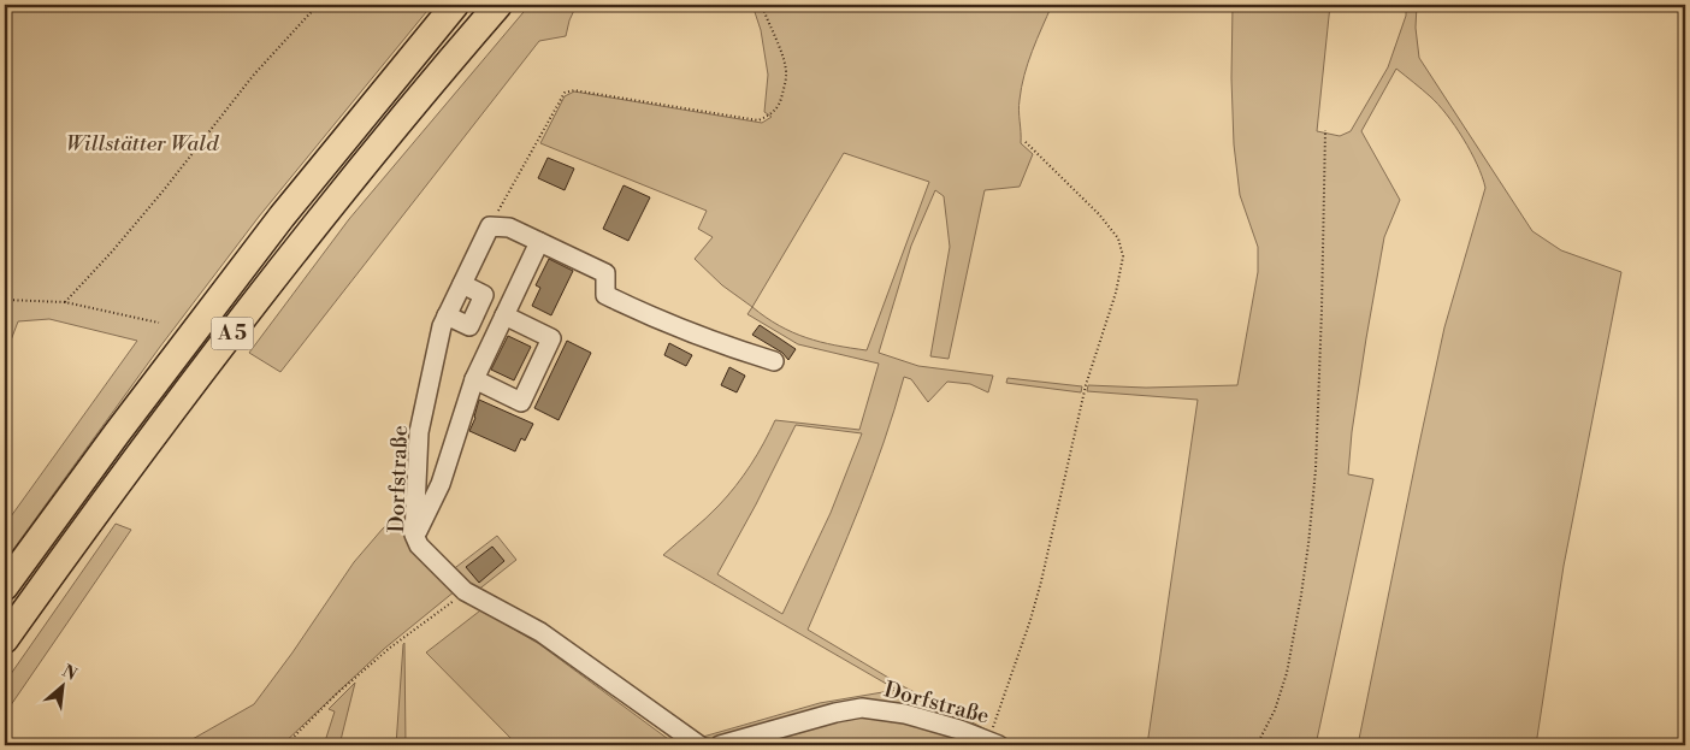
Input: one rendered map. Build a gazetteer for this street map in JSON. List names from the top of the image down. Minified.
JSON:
{"streets":{"highway":["A 5"],"street":["Dorfstraße"]},"parks":["Willstätter Wald"],"north":"top right"}
